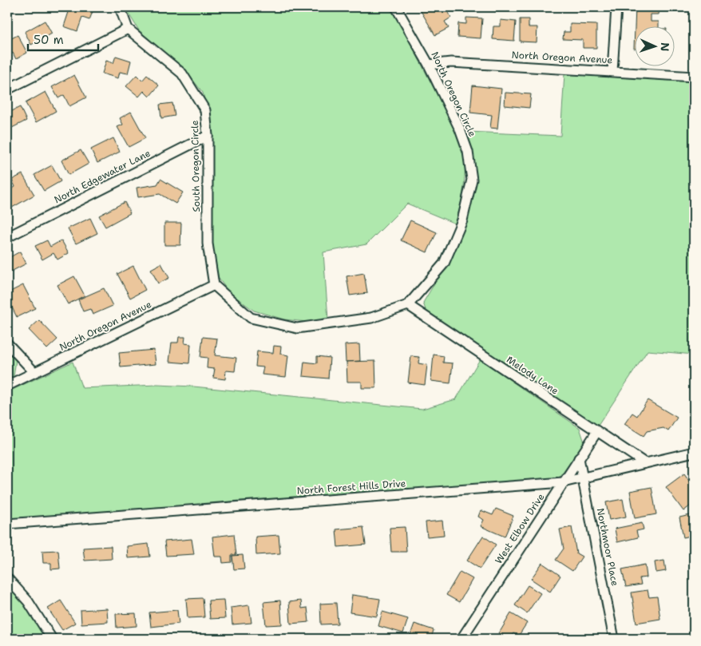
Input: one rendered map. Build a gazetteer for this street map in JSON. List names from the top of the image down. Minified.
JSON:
{"streets":{"street":["North Oregon Avenue","North Oregon Circle","South Oregon Circle","North Edgewater Lane","Melody Lane","North Forest Hills Drive","West Elbow Drive","Northmoor Place"]},"crossings":[["North Oregon Avenue","North Oregon Circle"],["North Oregon Avenue","South Oregon Circle"],["North Oregon Circle","South Oregon Circle"],["North Oregon Circle","Melody Lane"],["South Oregon Circle","North Edgewater Lane"],["Melody Lane","North Forest Hills Drive"],["Melody Lane","West Elbow Drive"],["North Forest Hills Drive","West Elbow Drive"],["North Forest Hills Drive","Northmoor Place"],["West Elbow Drive","Northmoor Place"]],"scale_bar":"50 m","north":"right"}
